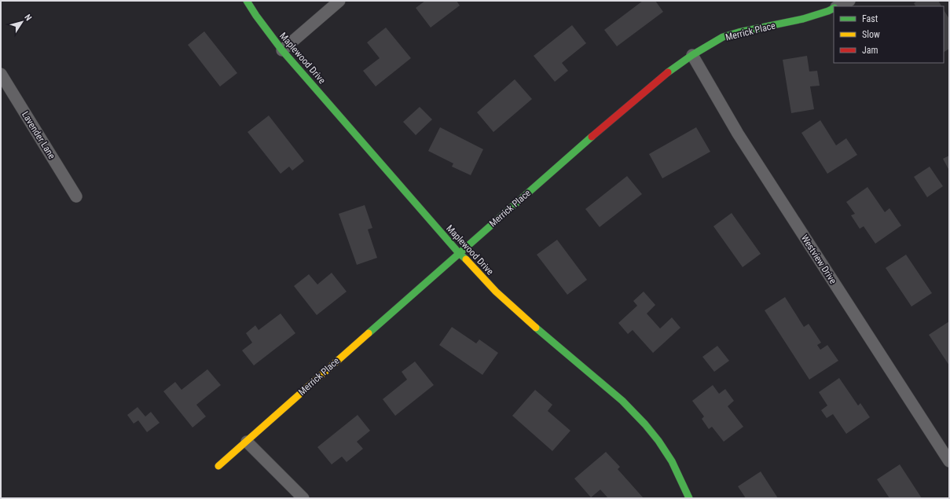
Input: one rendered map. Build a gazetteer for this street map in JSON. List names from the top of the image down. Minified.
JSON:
{"streets":{"street":["Merrick Place","Maplewood Drive","Lavender Lane","Westview Drive"]},"crossings":[["Merrick Place","Maplewood Drive"],["Merrick Place","Westview Drive"]],"legend":["Fast","Slow","Jam"],"north":"top right"}
